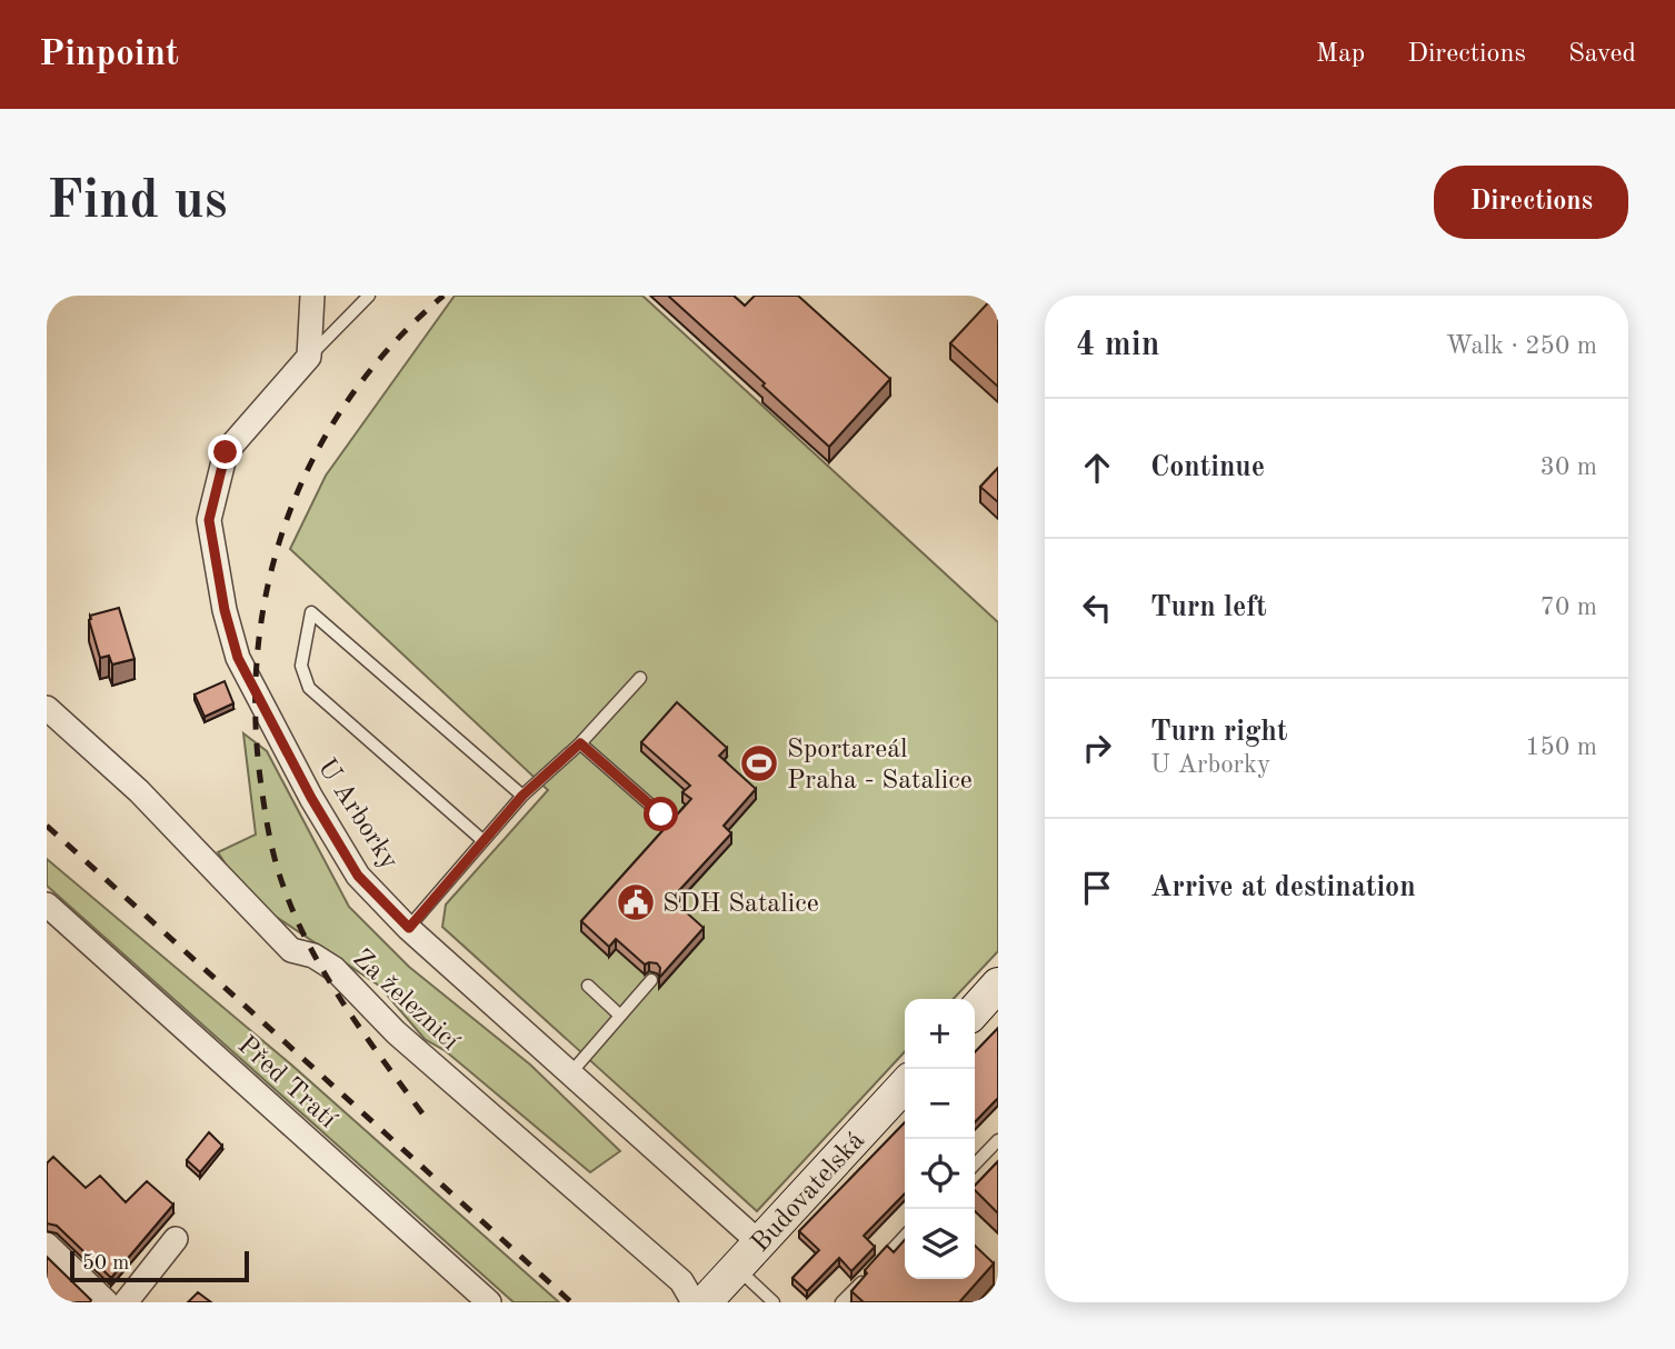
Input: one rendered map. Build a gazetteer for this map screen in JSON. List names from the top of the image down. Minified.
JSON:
{"streets":{"street":["U Arborky","Za železnicí","Před Tratí","Budovatelská"]},"crossings":[["U Arborky","Budovatelská"]],"places":{"sports":["Sportareál Praha - Satalice"],"public building":["SDH Satalice"]},"scale_bar":"50 m","page":{"header":"Pinpoint","nav":["Map","Directions","Saved"],"buttons":"Directions","title":"Find us","heading":["4 min","Walk · 250 m"],"list":[["Continue","30 m"],["Turn left","70 m"],["Turn right","U Arborky","150 m"],"Arrive at destination"],"map_buttons":["+","−"],"scale":"50 m"}}
